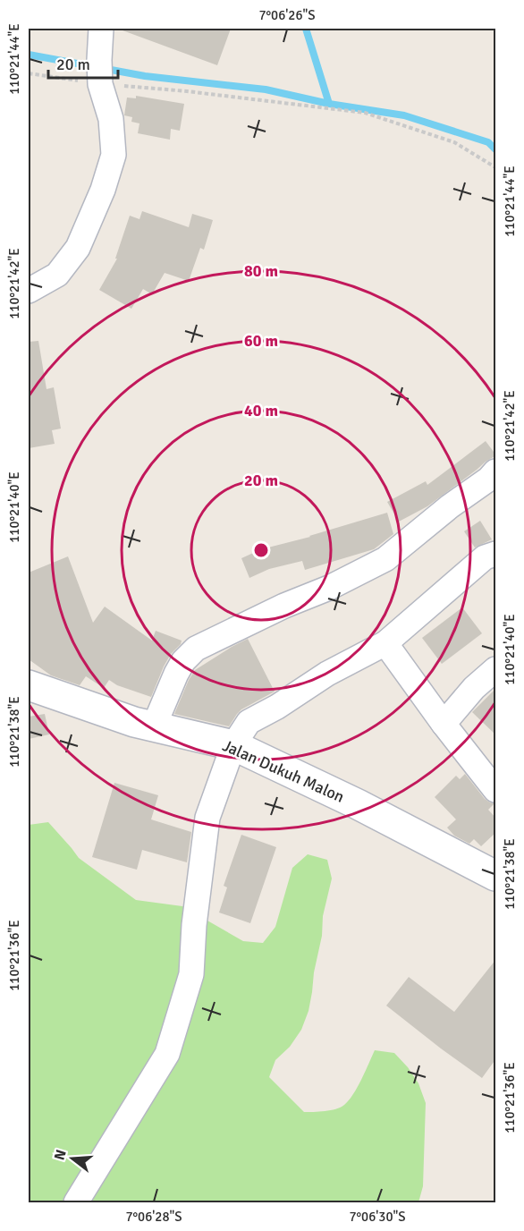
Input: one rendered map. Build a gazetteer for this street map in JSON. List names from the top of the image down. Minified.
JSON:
{"streets":{"street":["Jalan Dukuh Malon"]},"scale_bar":"20 m","north":"left","coordinates":["7°06'26\"S","110°21'44\"E","110°21'42\"E","110°21'40\"E","110°21'38\"E","110°21'36\"E","7°06'28\"S","7°06'30\"S"],"rings":["80 m","60 m","40 m","20 m"]}
